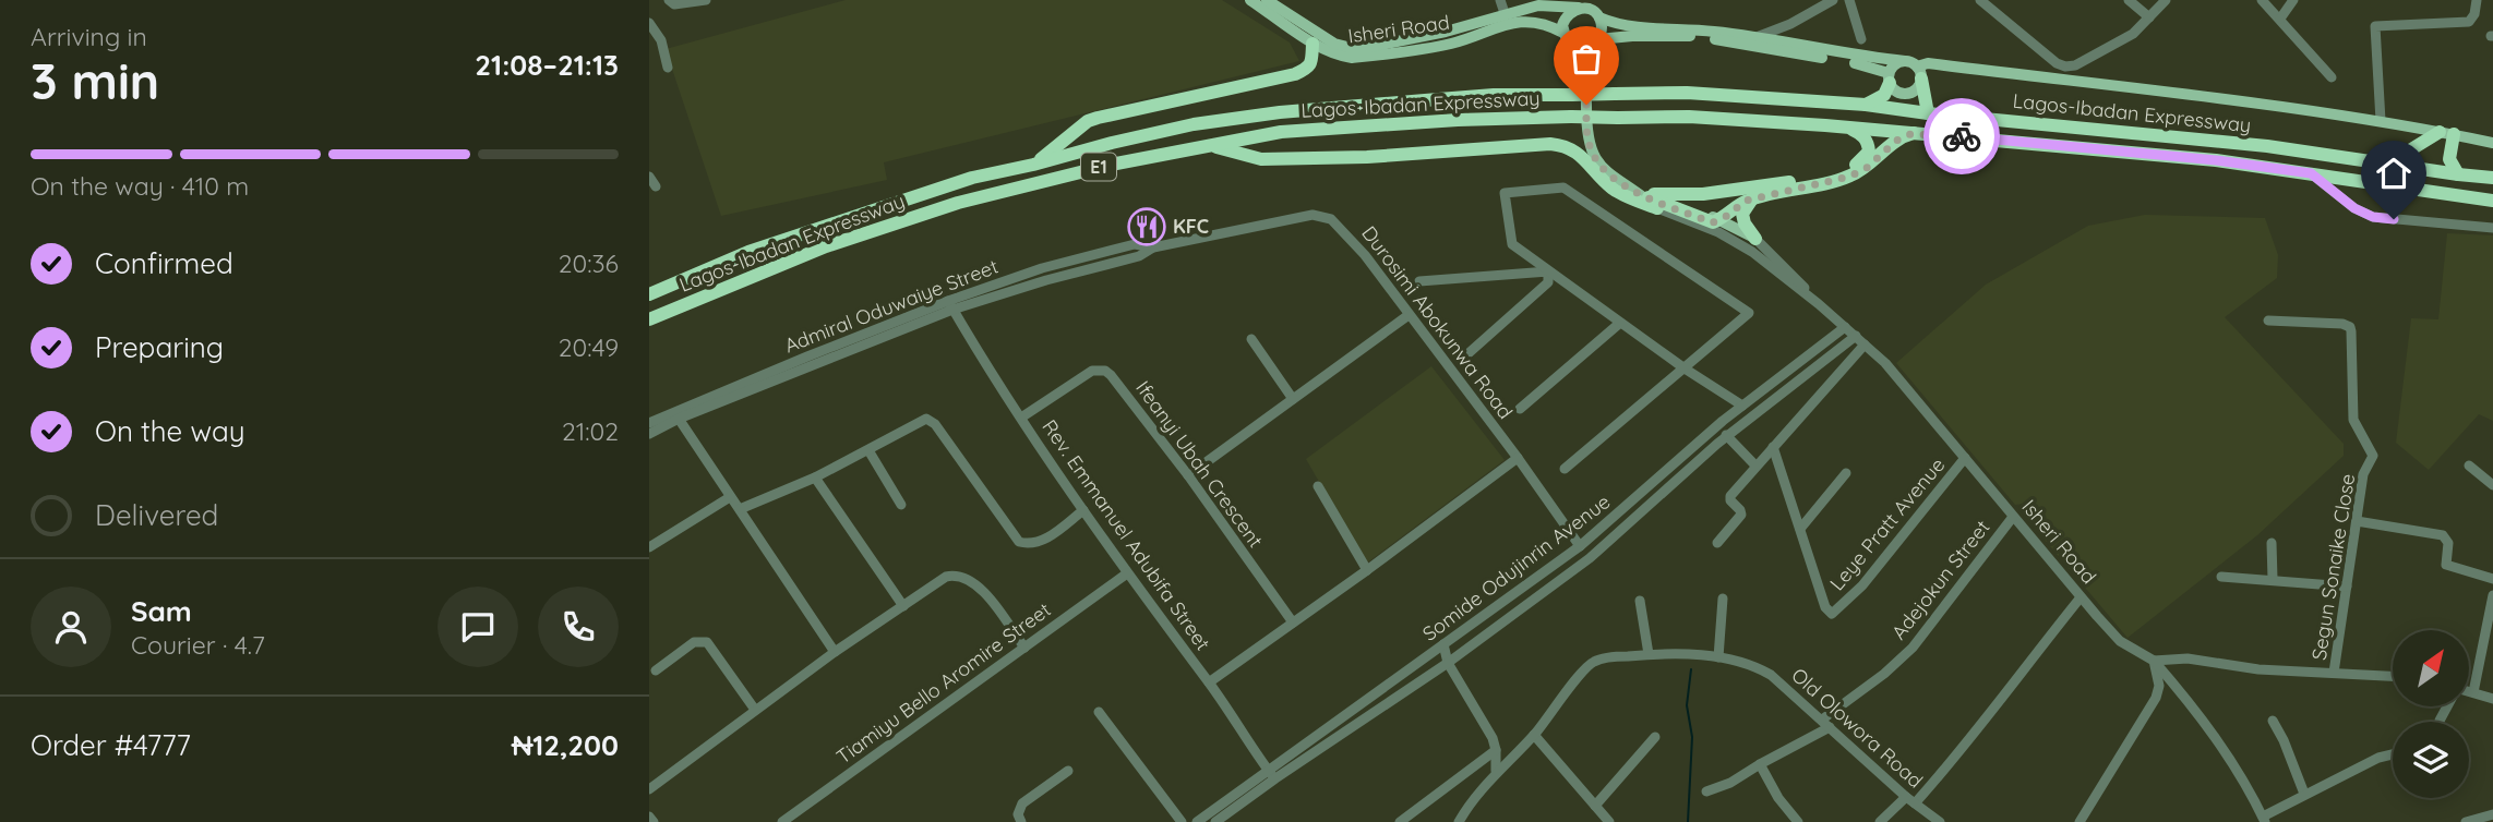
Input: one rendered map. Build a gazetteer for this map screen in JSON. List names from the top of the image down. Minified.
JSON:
{"streets":{"highway":["Lagos-Ibadan Expressway","E1"],"main road":["Isheri Road"],"street":["Admiral Oduwaiye Street","Durosimi Abokunwa Road","Ifeanyi Ubah Crescent","Leye Pratt Avenue","Rev. Emmanuel Adubifa Street","Segun Sonaike Close","Somide Odujinrin Avenue","Adejokun Street","Tiamiyu Bello Aromire Street","Old Olowora Road"]},"crossings":[["Isheri Road","Leye Pratt Avenue"],["Isheri Road","Somide Odujinrin Avenue"],["Isheri Road","Adejokun Street"],["Admiral Oduwaiye Street","Durosimi Abokunwa Road"],["Admiral Oduwaiye Street","Rev. Emmanuel Adubifa Street"],["Durosimi Abokunwa Road","Rev. Emmanuel Adubifa Street"],["Durosimi Abokunwa Road","Somide Odujinrin Avenue"],["Ifeanyi Ubah Crescent","Rev. Emmanuel Adubifa Street"],["Rev. Emmanuel Adubifa Street","Somide Odujinrin Avenue"],["Rev. Emmanuel Adubifa Street","Tiamiyu Bello Aromire Street"],["Adejokun Street","Old Olowora Road"]],"places":{"restaurant":["KFC"]},"north":"top right","page":{"heading":["3 min","Arriving in","21:08–21:13"],"panel":["Sam","Courier · 4.7","Order #4777","₦12,200"],"bar":"On the way · 410 m","list":[["Confirmed","20:36"],["Preparing","20:49"],["On the way","21:02"],"Delivered"]}}
